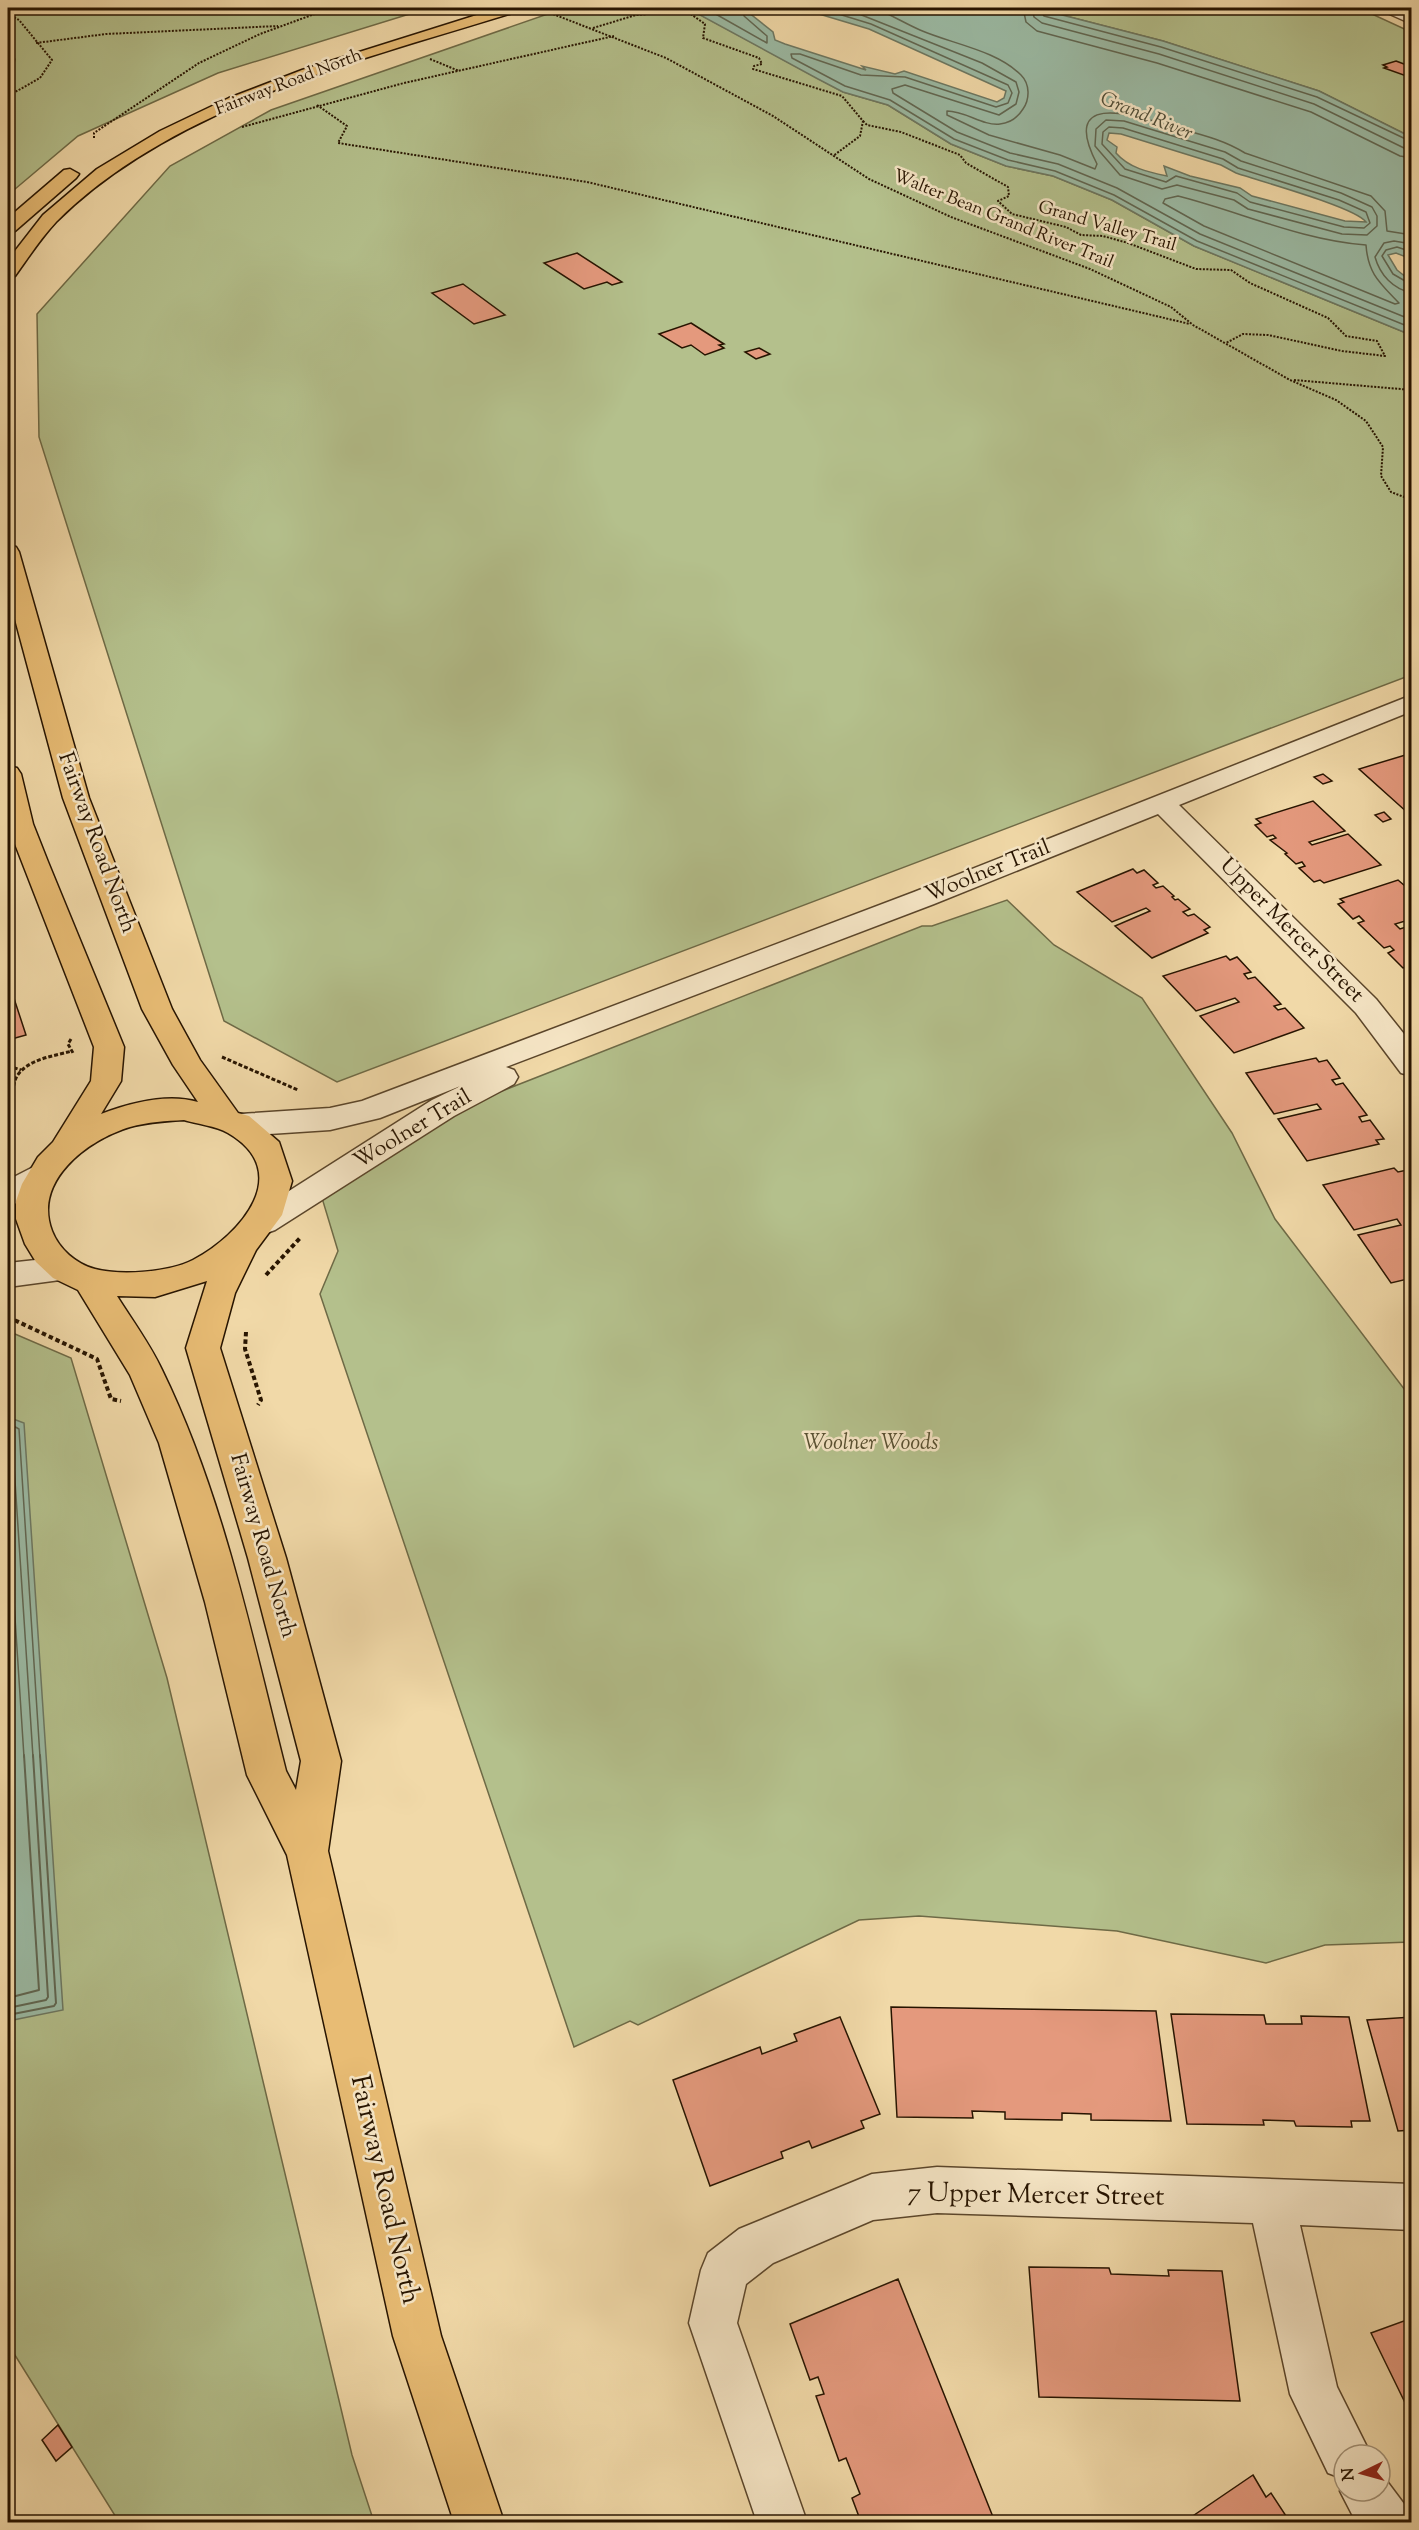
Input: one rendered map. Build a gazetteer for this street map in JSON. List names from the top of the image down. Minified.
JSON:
{"streets":{"main road":["Fairway Road North"],"street":["Woolner Trail","Upper Mercer Street","7 Upper Mercer Street"],"path":["Walter Bean Grand River Trail","Grand Valley Trail"]},"crossings":[["Fairway Road North","Woolner Trail"],["Walter Bean Grand River Trail","Grand Valley Trail"],["Woolner Trail","Upper Mercer Street"]],"water":["Grand River"],"parks":["Woolner Woods"],"north":"left"}
